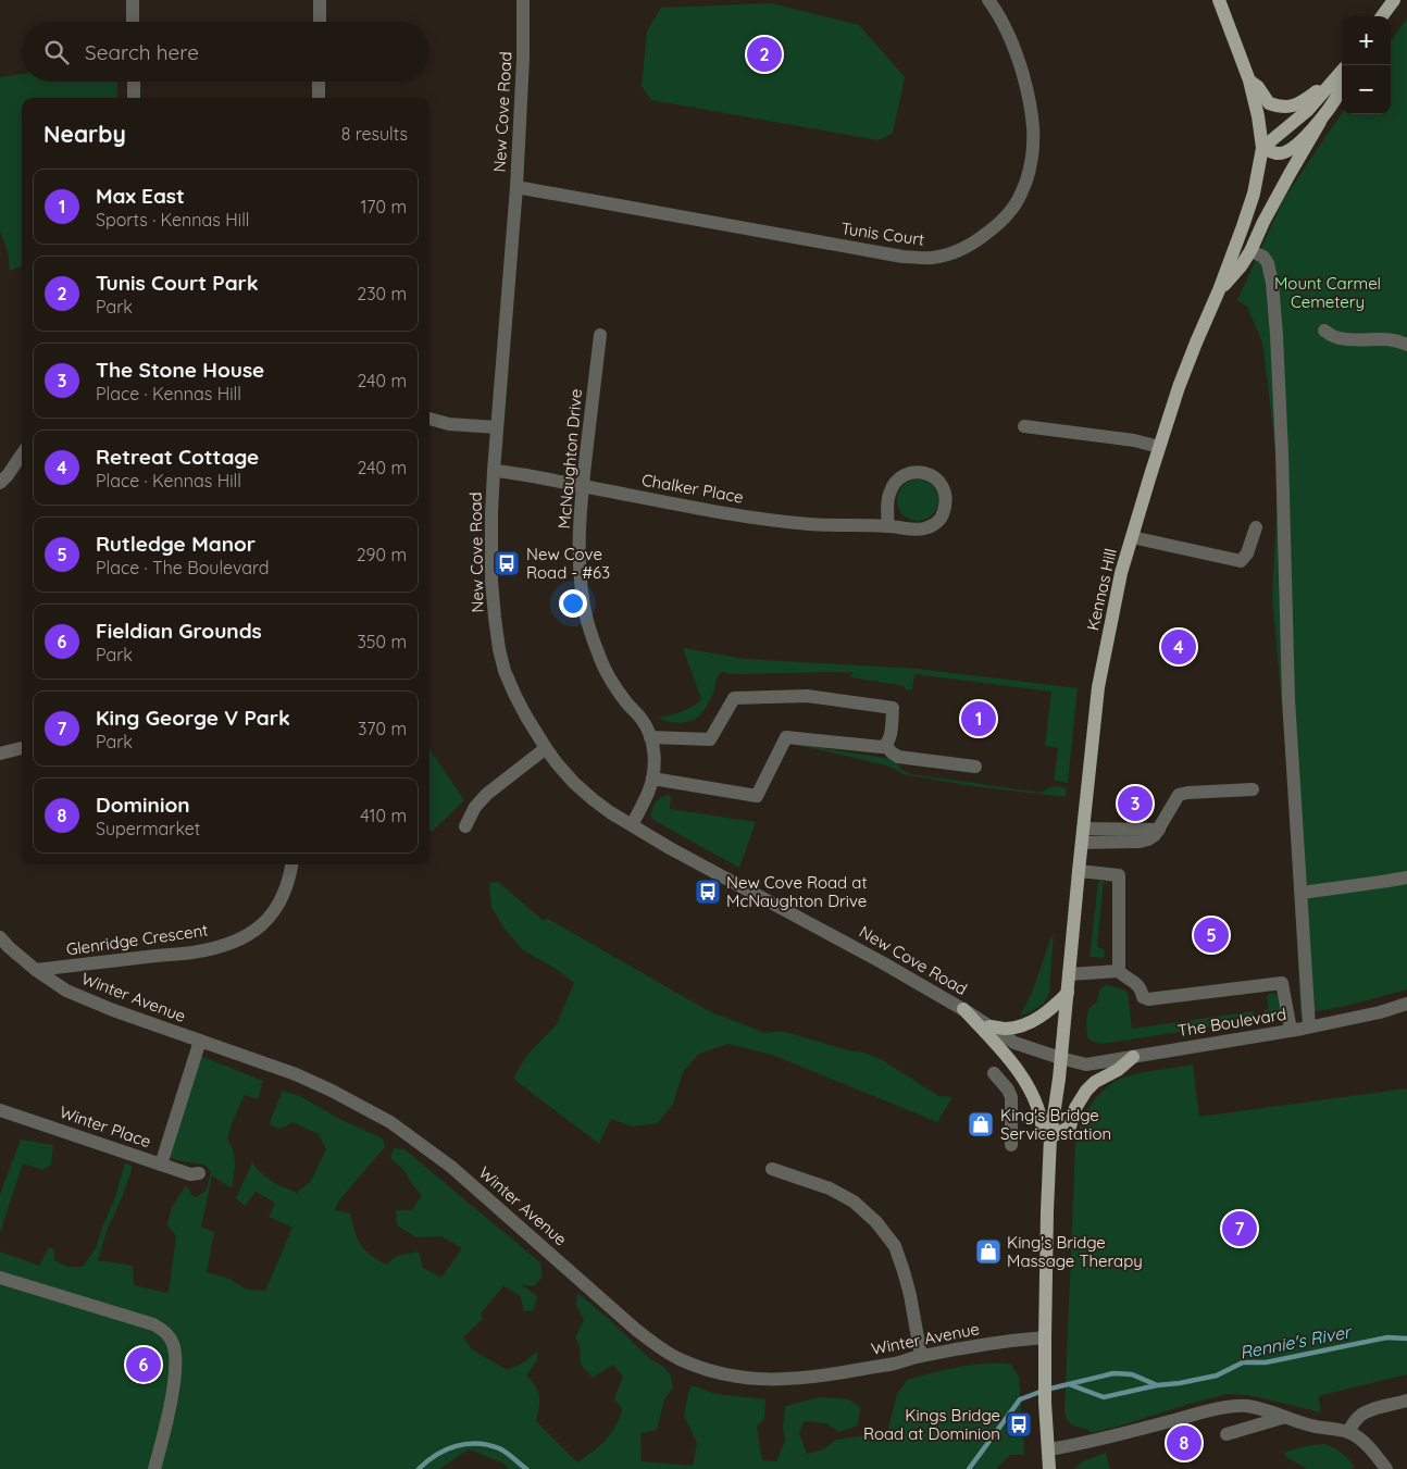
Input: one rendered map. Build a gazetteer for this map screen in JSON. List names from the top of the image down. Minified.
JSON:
{"streets":{"main road":["Kennas Hill"],"street":["New Cove Road","Tunis Court","McNaughton Drive","Chalker Place","Glenridge Crescent","Winter Avenue","The Boulevard","Winter Place"]},"crossings":[["New Cove Road","Tunis Court"],["New Cove Road","McNaughton Drive"],["New Cove Road","Chalker Place"],["New Cove Road","Kennas Hill"],["New Cove Road","The Boulevard"],["McNaughton Drive","Chalker Place"],["Kennas Hill","Winter Avenue"],["Kennas Hill","The Boulevard"],["Glenridge Crescent","Winter Avenue"]],"water":["Rennie's River"],"parks":["Mount Carmel Cemetery"],"places":{"bus stop":["New Cove Road - #63","New Cove Road at McNaughton Drive","Kings Bridge Road at Dominion"],"shop":["King's Bridge Service station","King's Bridge Massage Therapy"]},"page":{"map_buttons":["+","−"],"search":"Search here","pins":["2","4","1","3","5","7","6","8"],"heading":["Nearby","8 results"],"list":[{"mark":"1","name":"Max East","note":"Sports · Kennas Hill","value":"170 m"},{"mark":"2","name":"Tunis Court Park","note":"Park","value":"230 m"},{"mark":"3","name":"The Stone House","note":"Place · Kennas Hill","value":"240 m"},{"mark":"4","name":"Retreat Cottage","note":"Place · Kennas Hill","value":"240 m"},{"mark":"5","name":"Rutledge Manor","note":"Place · The Boulevard","value":"290 m"},{"mark":"6","name":"Fieldian Grounds","note":"Park","value":"350 m"},{"mark":"7","name":"King George V Park","note":"Park","value":"370 m"},{"mark":"8","name":"Dominion","note":"Supermarket","value":"410 m"}]}}
